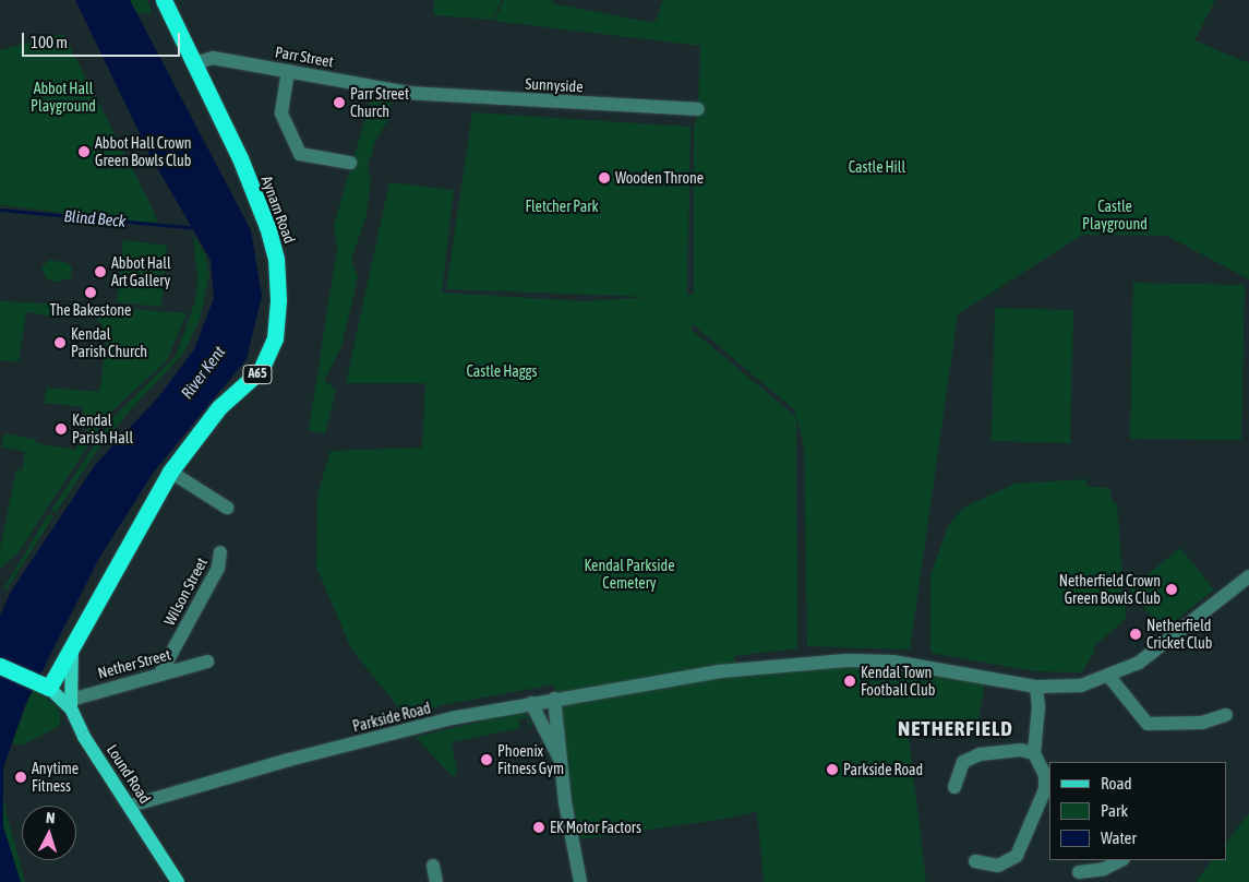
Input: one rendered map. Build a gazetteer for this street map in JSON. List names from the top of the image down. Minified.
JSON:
{"streets":{"highway":["Aynam Road","A65"],"main road":["Lound Road"],"street":["Parr Street","Sunnyside","Wilson Street","Nether Street","Parkside Road"]},"crossings":[["Parr Street","Sunnyside"],["Parr Street","Aynam Road"],["Aynam Road","A65"],["Aynam Road","Nether Street"],["Aynam Road","Lound Road"],["A65","Lound Road"],["Wilson Street","Nether Street"],["Nether Street","Lound Road"],["Parkside Road","Lound Road"]],"districts":["NETHERFIELD"],"water":["Blind Beck","River Kent"],"parks":["Abbot Hall Playground","Castle Hill","Fletcher Park","Castle Playground","Castle Haggs","Kendal Parkside Cemetery"],"places":["Parr Street Church","Abbot Hall Crown Green Bowls Club","Wooden Throne","Abbot Hall Art Gallery","The Bakestone","Kendal Parish Church","Kendal Parish Hall","Netherfield Crown Green Bowls Club","Netherfield Cricket Club","Kendal Town Football Club","Phoenix Fitness Gym","Parkside Road","Anytime Fitness","EK Motor Factors"],"legend":["Road","Park","Water"],"scale_bar":"100 m","north":"top"}
